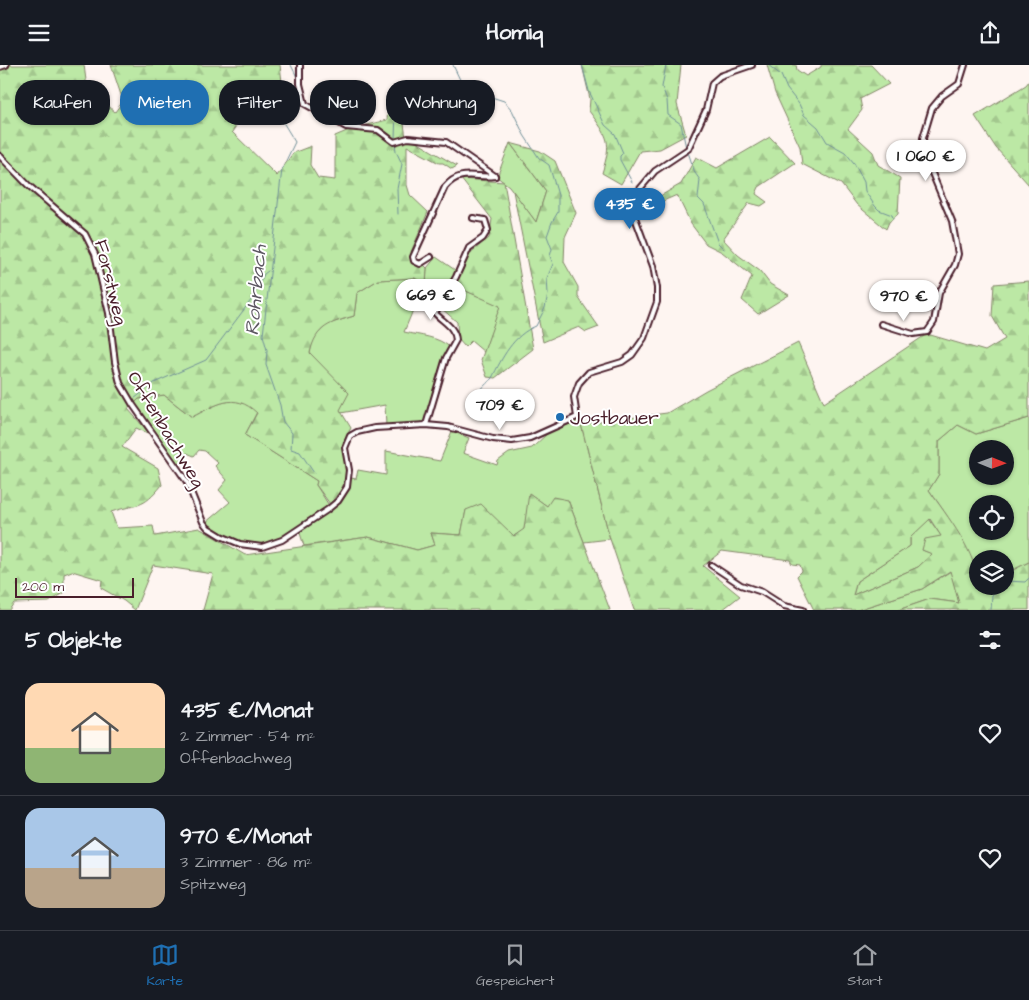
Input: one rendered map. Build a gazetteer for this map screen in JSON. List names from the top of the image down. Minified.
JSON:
{"streets":{"street":["Forstweg","Offenbachweg"]},"crossings":[["Forstweg","Offenbachweg"]],"water":["Rohrbach"],"places":["Jostbauer"],"scale_bar":"200 m","north":"right","page":{"header":"Homiq","chip":["Kaufen","Mieten","Filter","Neu","Wohnung"],"price":["1 060 €","435 €","669 €","970 €","709 €"],"scale":"200 m","heading":"5 Objekte","list":[{"name":"435 €/Monat","note":"2 Zimmer · 54 m² · Offenbachweg"},{"name":"970 €/Monat","note":"3 Zimmer · 86 m² · Spitzweg"}],"tabs":["Karte","Gespeichert","Start"]}}
